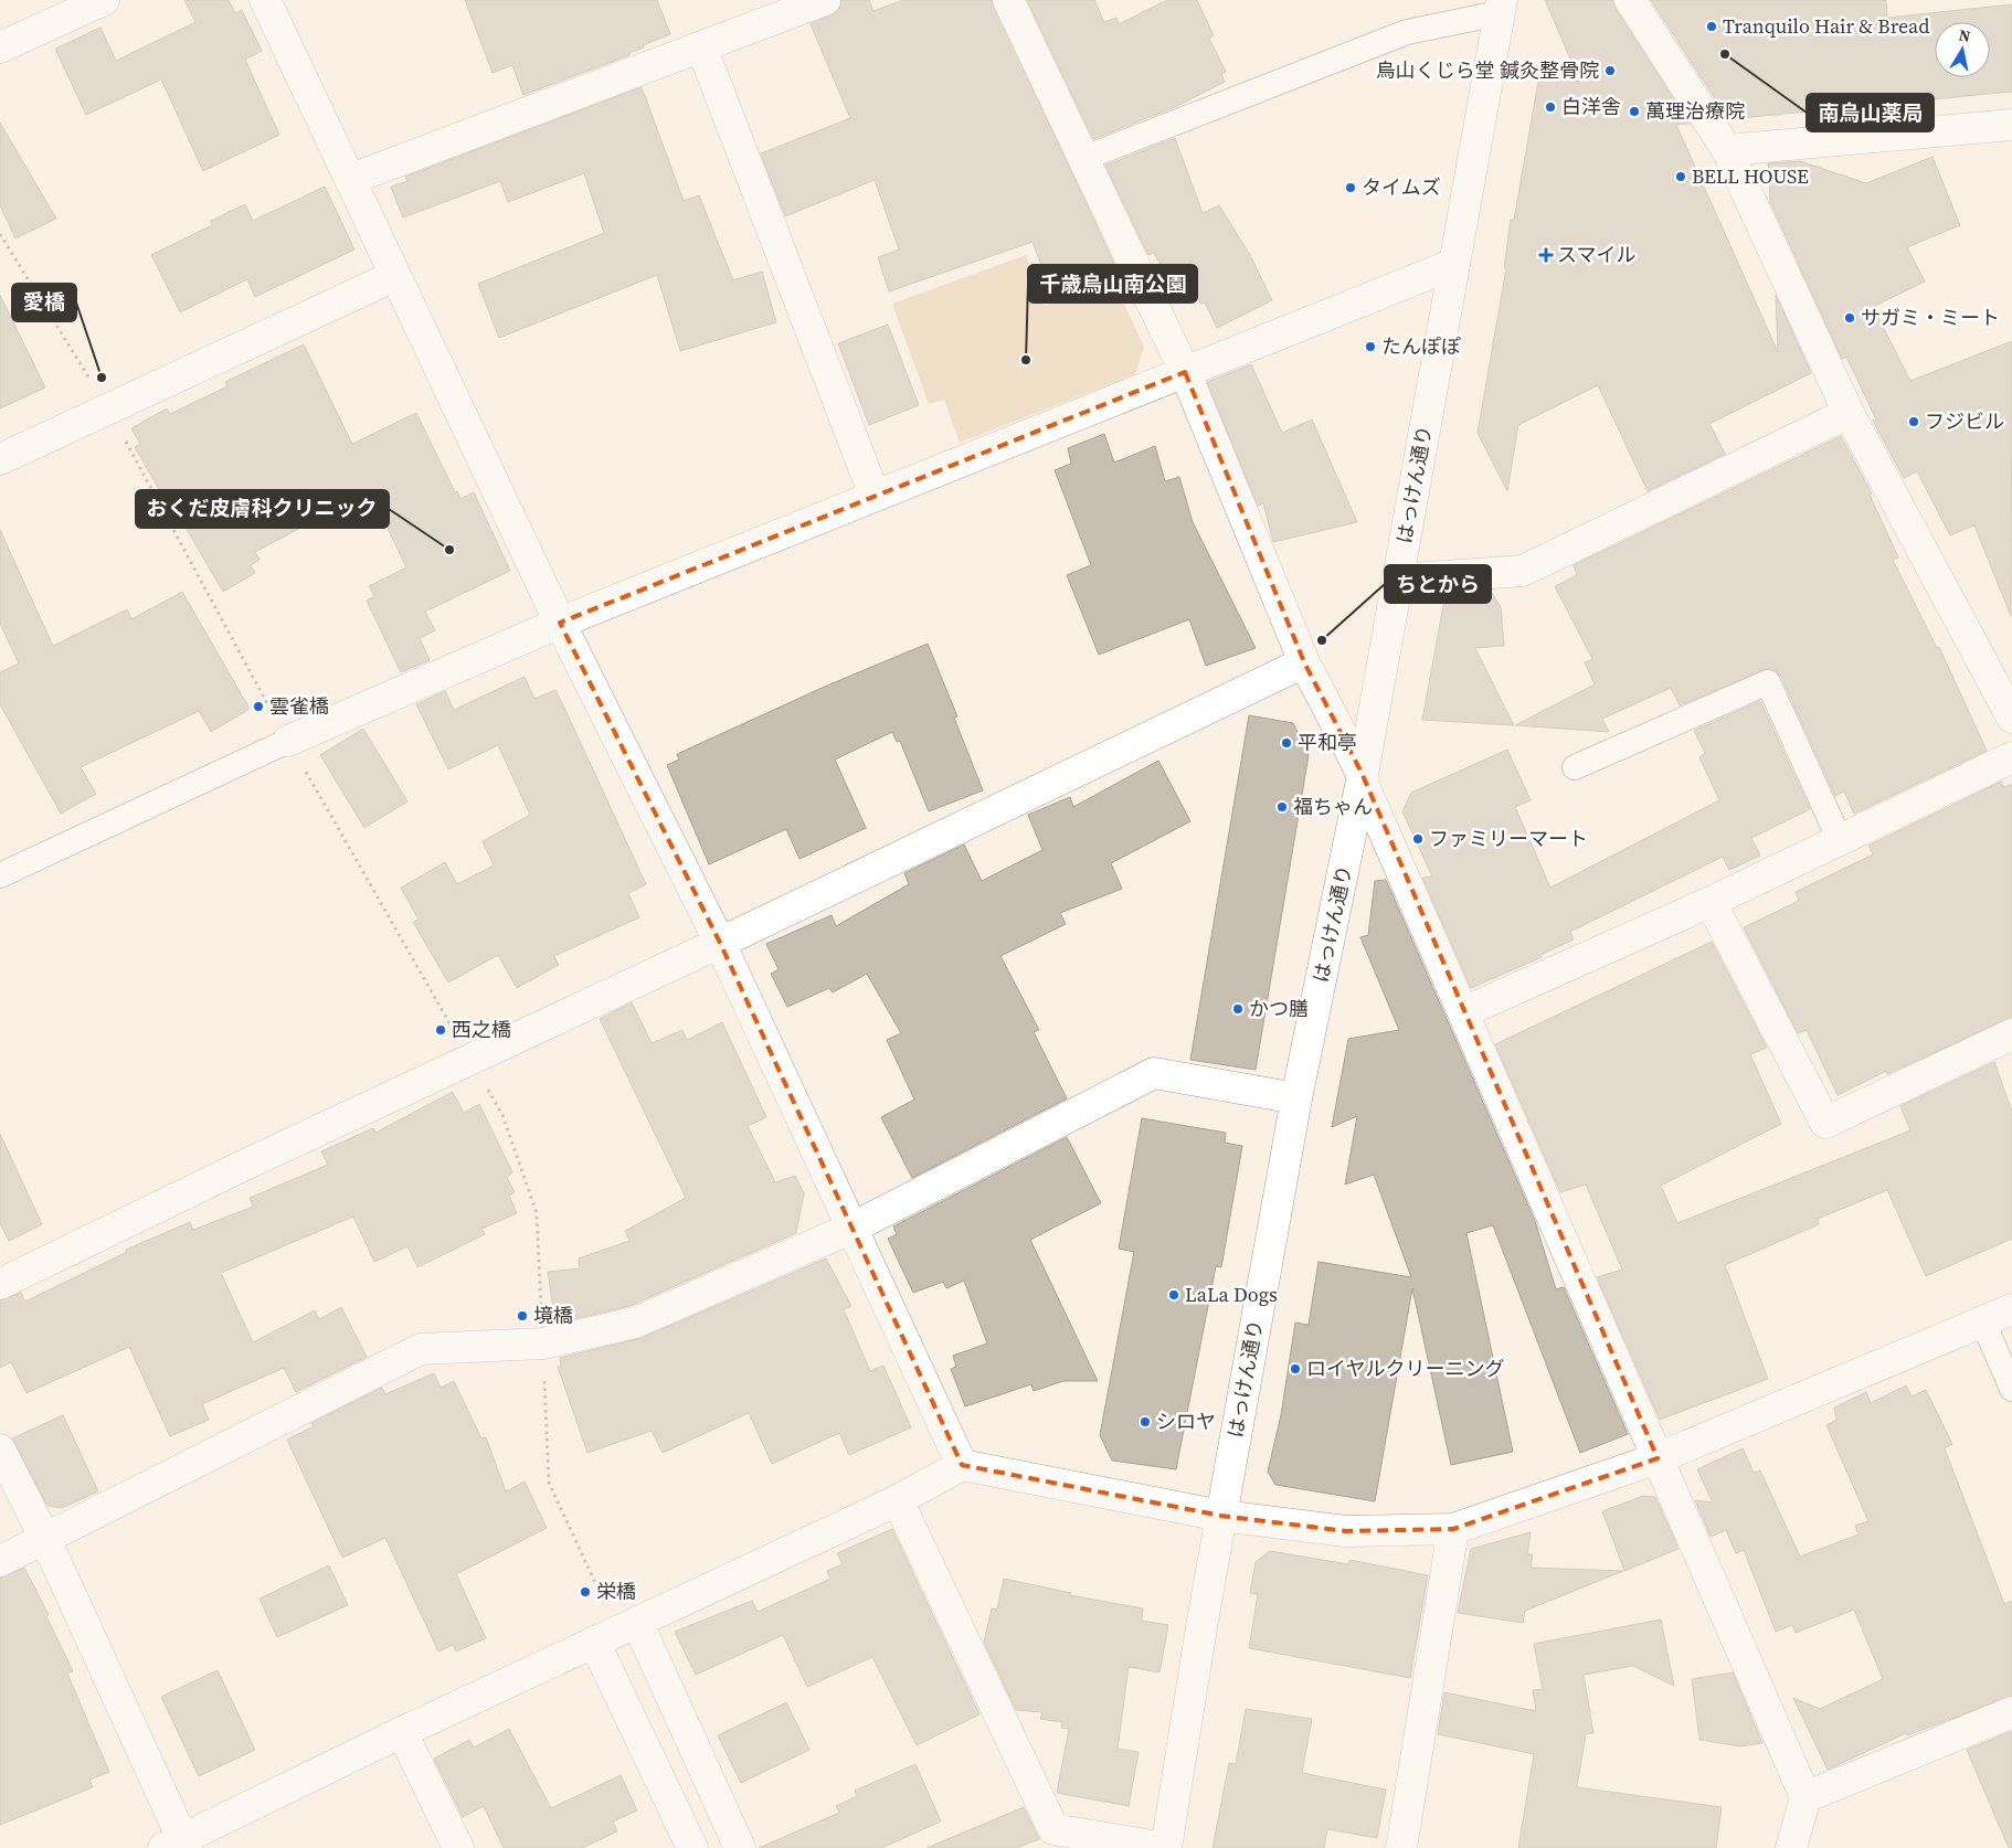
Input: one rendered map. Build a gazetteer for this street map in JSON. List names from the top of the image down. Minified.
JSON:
{"streets":{"street":["はっけん通り"]},"places":{"other":["Tranquilo Hair & Bread","南烏山薬局","烏山くじら堂 鍼灸整骨院","白洋舎","萬理治療院","BELL HOUSE","タイムズ","サガミ・ミート","たんぽぽ","千歳烏山南公園","愛橋","フジビル","おくだ皮膚科クリニック","ちとから","雲雀橋","平和亭","福ちゃん","ファミリーマート","かつ膳","西之橋","LaLa Dogs","境橋","ロイヤルクリーニング","シロヤ","栄橋"],"health":["スマイル"]},"north":"top"}
